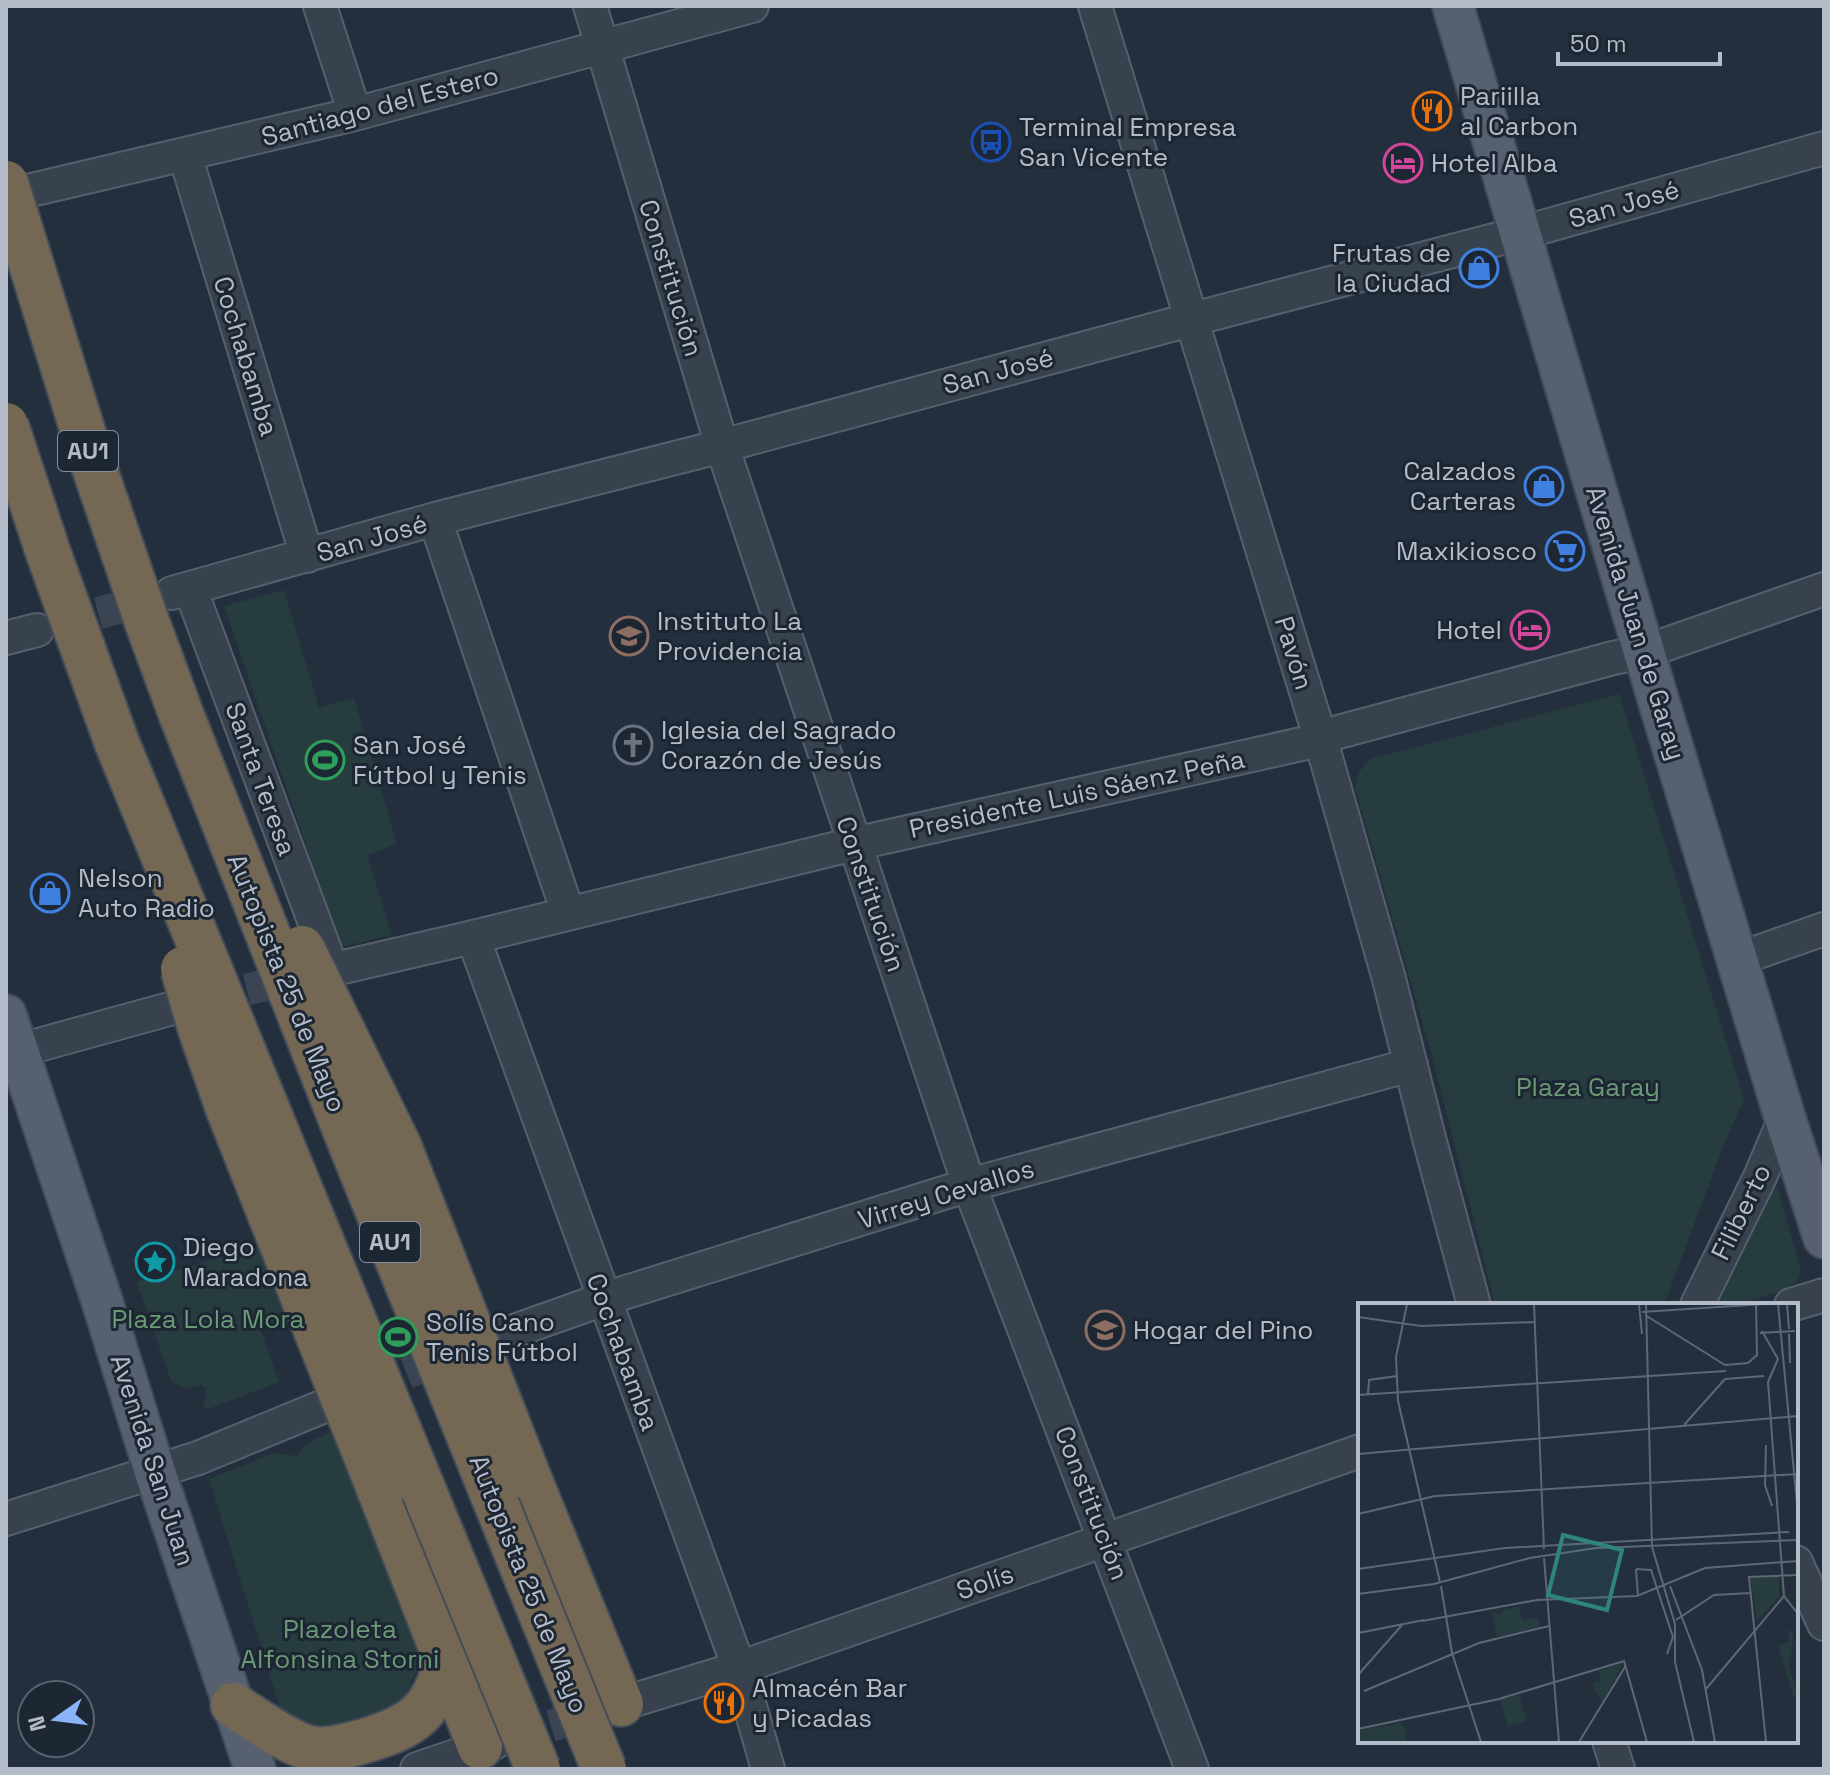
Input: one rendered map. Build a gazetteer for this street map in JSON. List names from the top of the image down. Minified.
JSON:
{"streets":{"highway":["AU1","Autopista 25 de Mayo"],"main road":["Avenida Juan de Garay","Avenida San Juan"],"street":["Santiago del Estero","San José","Constitución","Cochabamba","Pavón","Santa Teresa","Presidente Luis Sáenz Peña","Virrey Cevallos","Filiberto","Solís"]},"crossings":[["Santiago del Estero","Constitución"],["Santiago del Estero","Cochabamba"],["San José","Constitución"],["San José","Cochabamba"],["San José","Avenida Juan de Garay"],["San José","Pavón"],["San José","Santa Teresa"],["Constitución","Presidente Luis Sáenz Peña"],["Constitución","Virrey Cevallos"],["Constitución","Solís"],["Cochabamba","Presidente Luis Sáenz Peña"],["Cochabamba","Virrey Cevallos"],["Cochabamba","Solís"],["Avenida Juan de Garay","Presidente Luis Sáenz Peña"],["Avenida Juan de Garay","Filiberto"],["Pavón","Presidente Luis Sáenz Peña"],["Pavón","Virrey Cevallos"],["Santa Teresa","Presidente Luis Sáenz Peña"]],"parks":["Plaza Garay","Plaza Lola Mora","Plazoleta Alfonsina Storni"],"places":{"restaurant":["Pariilla al Carbon","Almacén Bar y Picadas"],"bus stop":["Terminal Empresa San Vicente"],"hotel":["Hotel Alba","Hotel"],"shop":["Frutas de la Ciudad","Calzados Carteras","Nelson Auto Radio"],"supermarket":["Maxikiosco"],"school or university":["Instituto La Providencia","Hogar del Pino"],"church":["Iglesia del Sagrado Corazón de Jesús"],"sports":["San José Fútbol y Tenis","Solís Cano Tenis Fútbol"],"place":["Diego Maradona"]},"scale_bar":"50 m","north":"left"}
